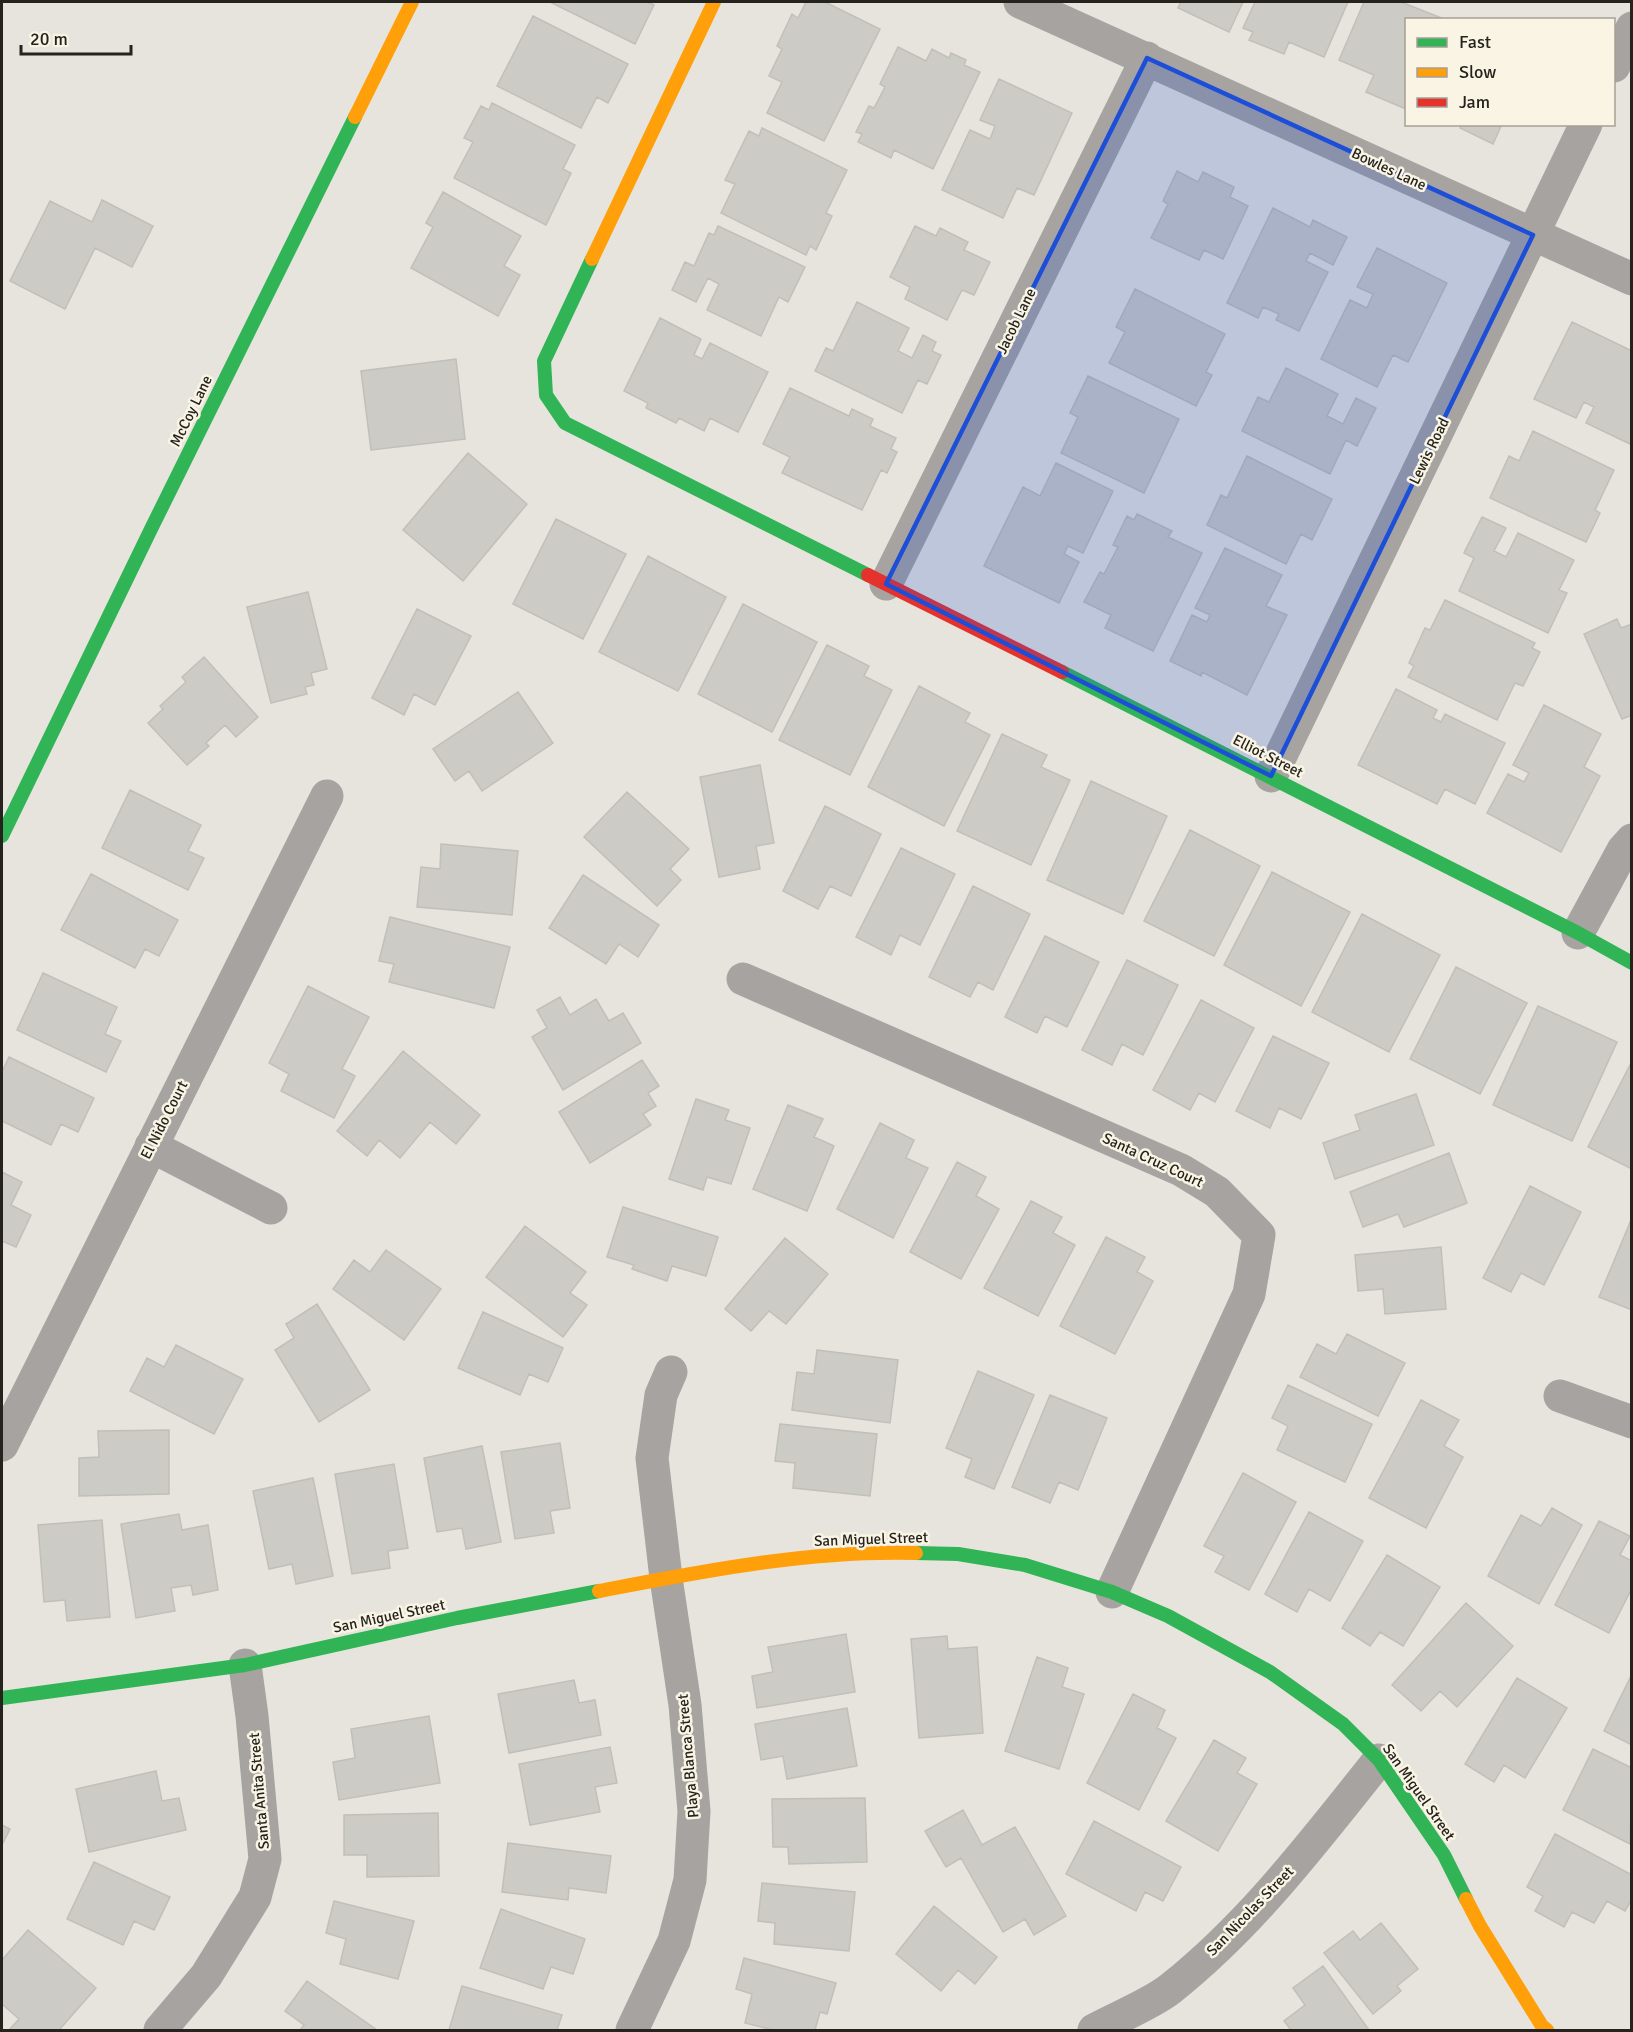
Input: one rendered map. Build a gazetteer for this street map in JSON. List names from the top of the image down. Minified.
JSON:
{"streets":{"street":["Bowles Lane","Jacob Lane","McCoy Lane","Lewis Road","Elliot Street","El Nido Court","Santa Cruz Court","San Miguel Street","Playa Blanca Street","Santa Anita Street","San Nicolas Street"]},"crossings":[["Bowles Lane","Jacob Lane"],["Bowles Lane","Lewis Road"],["Jacob Lane","Elliot Street"],["Lewis Road","Elliot Street"],["Santa Cruz Court","San Miguel Street"],["San Miguel Street","Playa Blanca Street"],["San Miguel Street","Santa Anita Street"],["San Miguel Street","San Nicolas Street"]],"legend":["Fast","Slow","Jam"],"scale_bar":"20 m"}
